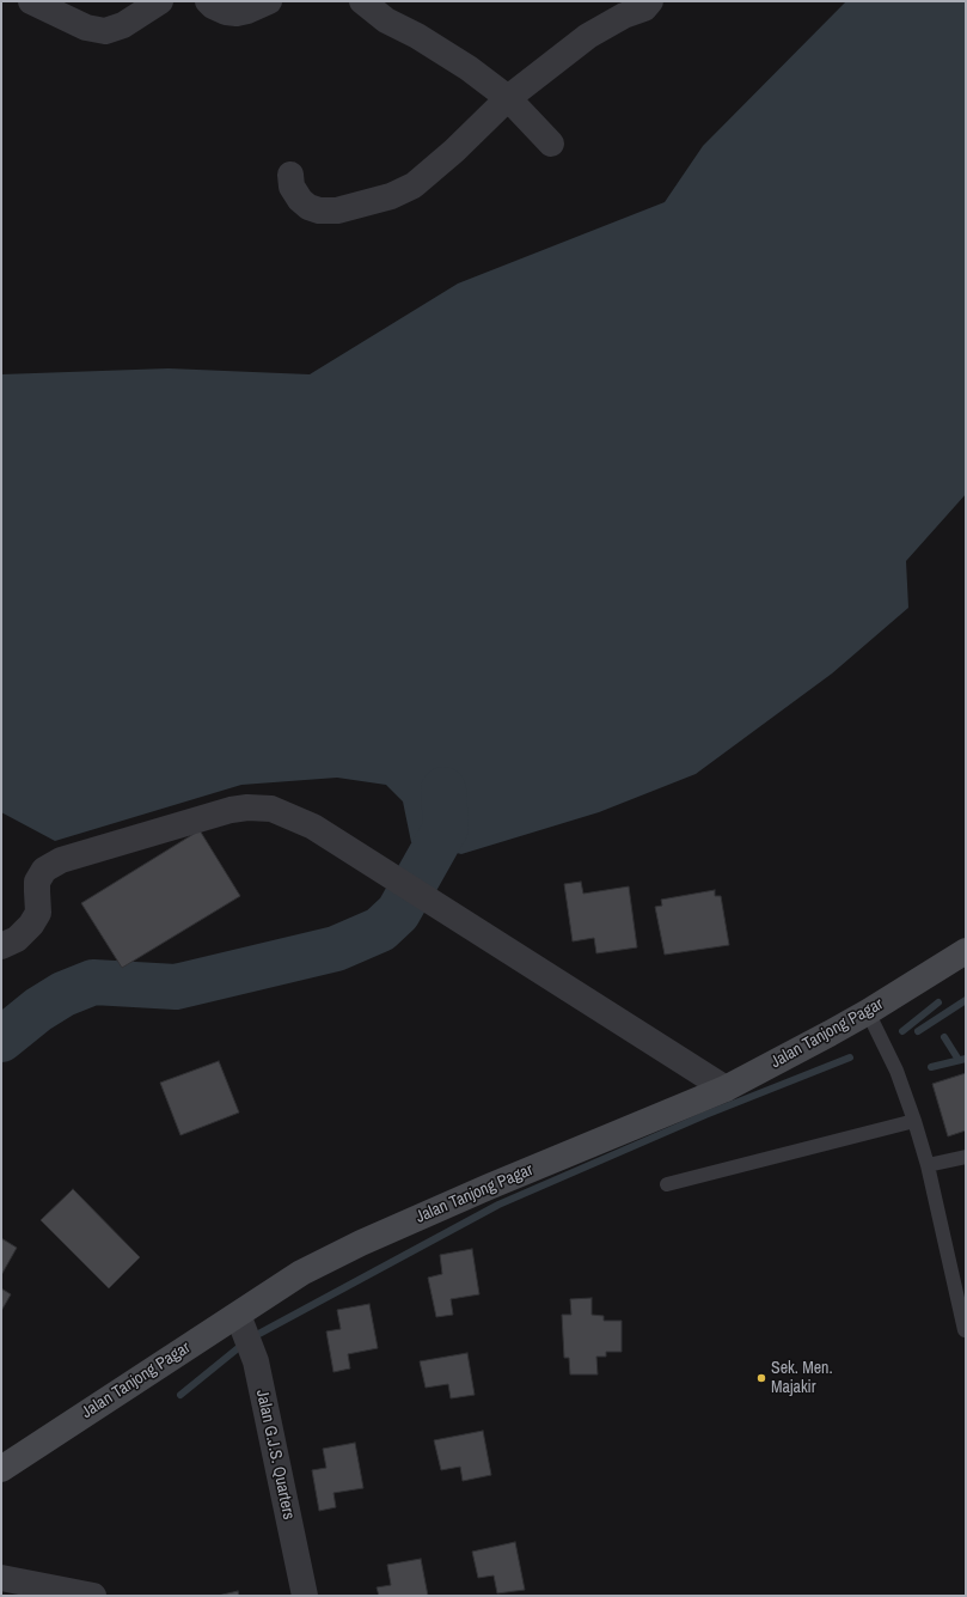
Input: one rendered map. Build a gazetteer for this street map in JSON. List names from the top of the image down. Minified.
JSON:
{"streets":{"main road":["Jalan Tanjong Pagar"],"street":["Jalan G.J.S. Quarters"]},"crossings":[["Jalan Tanjong Pagar","Jalan G.J.S. Quarters"]],"places":["Sek. Men. Majakir"]}
